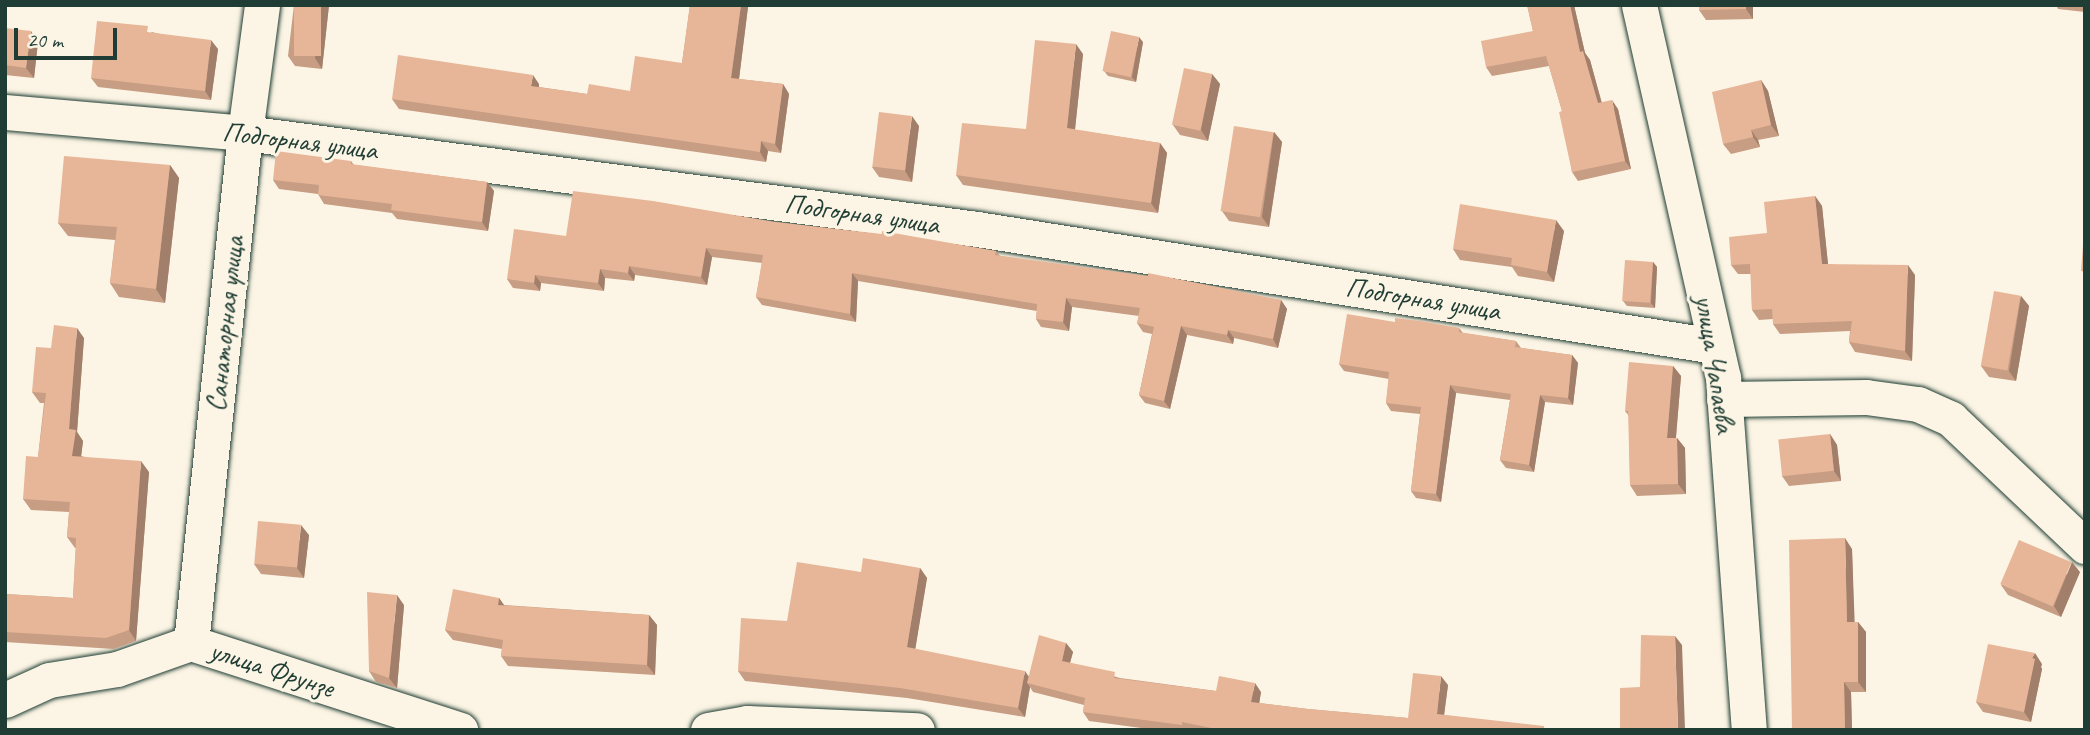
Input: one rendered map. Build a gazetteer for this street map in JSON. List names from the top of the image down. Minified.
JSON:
{"streets":{"street":["Подгорная улица","Санаторная улица","улица Чапаева","улица Фрунзе"]},"crossings":[["Подгорная улица","Санаторная улица"],["Подгорная улица","улица Чапаева"],["Санаторная улица","улица Фрунзе"]],"scale_bar":"20 m"}
